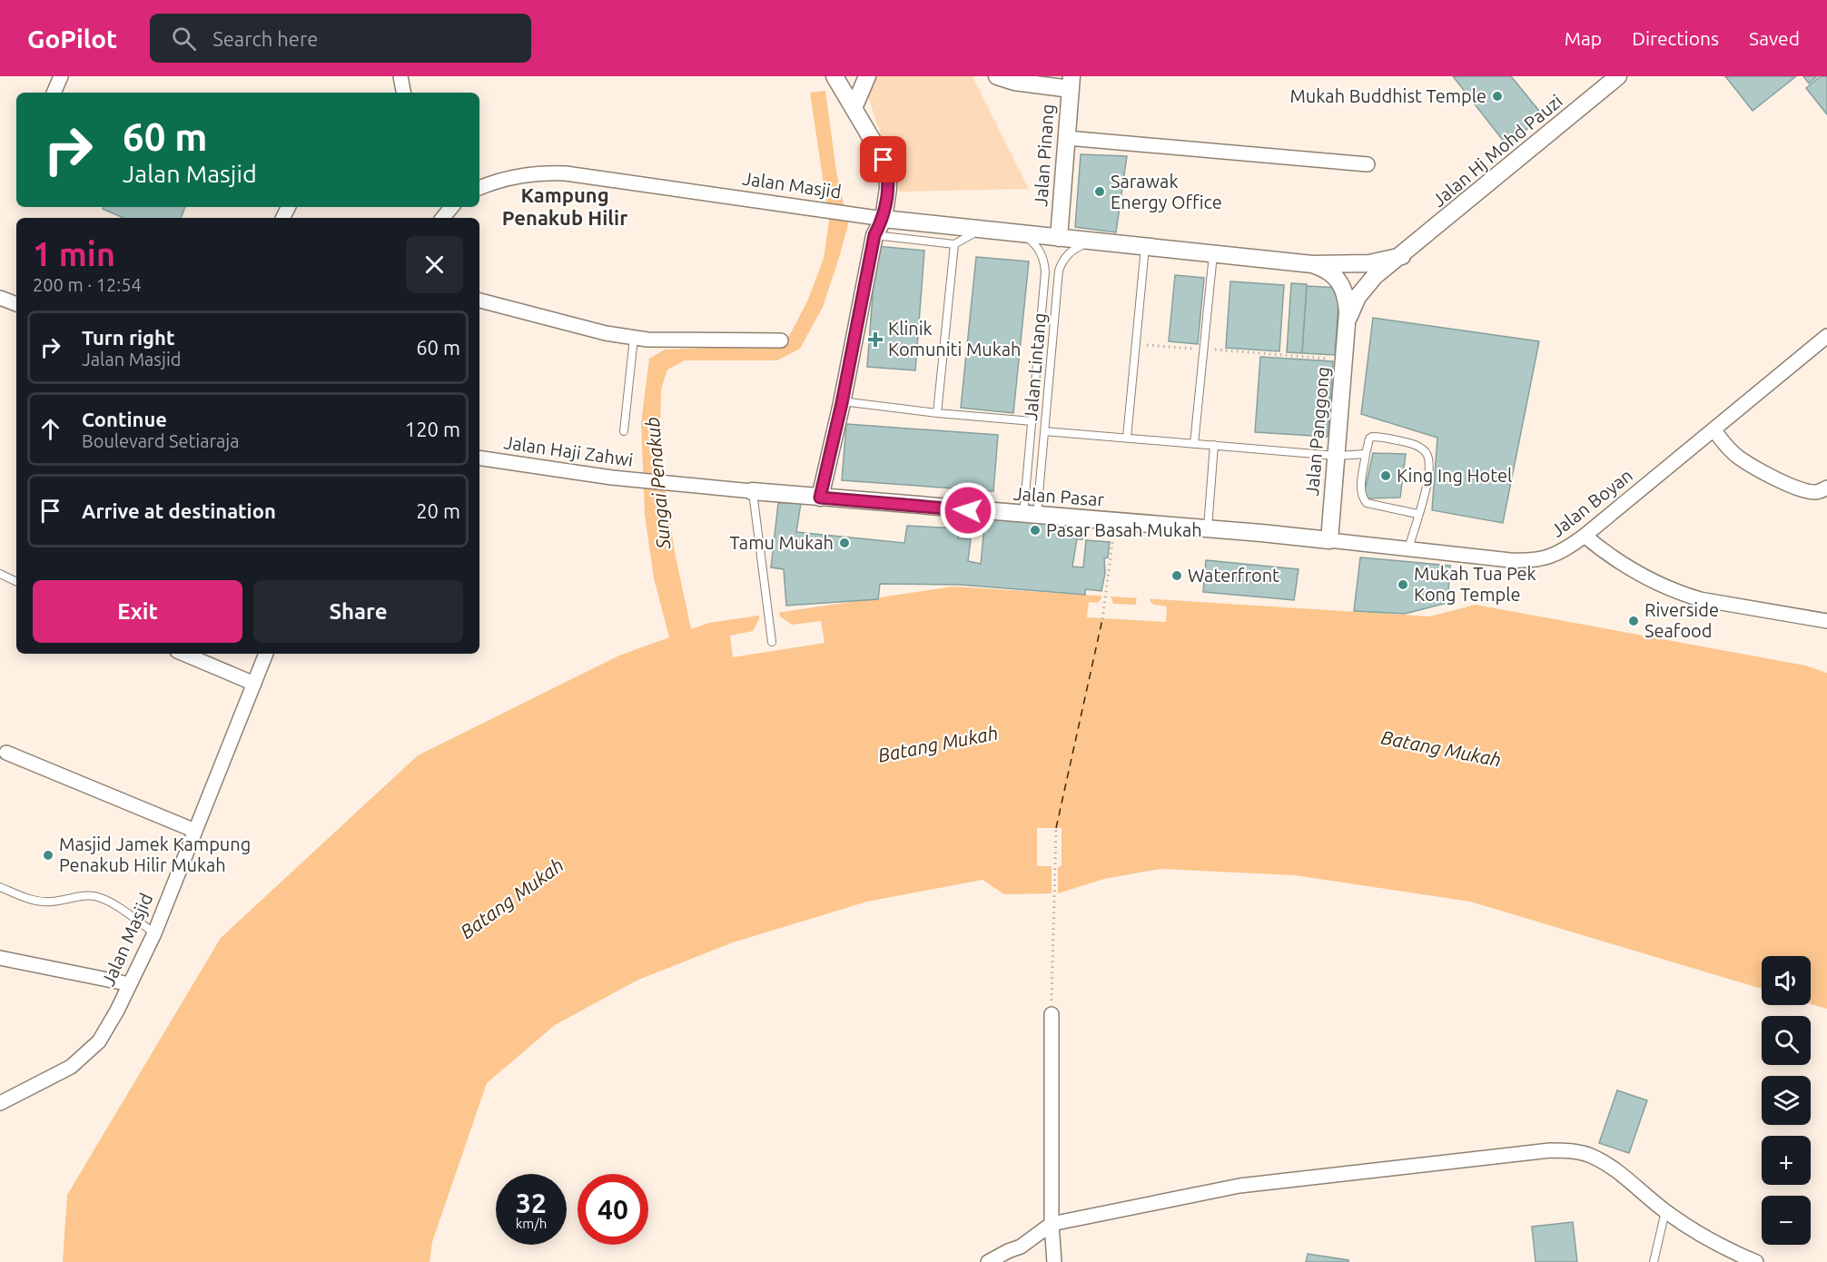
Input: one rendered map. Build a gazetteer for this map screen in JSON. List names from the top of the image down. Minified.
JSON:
{"streets":{"street":["Jalan Hj Mohd Pauzi","Jalan Pinang","Jalan Masjid","Jalan Panggong","Jalan Haji Zahwi","Jalan Pasar","Jalan Boyan"],"lane":["Jalan Lintang"]},"crossings":[["Jalan Hj Mohd Pauzi","Jalan Panggong"],["Jalan Lintang","Jalan Pasar"],["Jalan Panggong","Jalan Pasar"],["Jalan Panggong","Jalan Boyan"],["Jalan Haji Zahwi","Jalan Pasar"],["Jalan Pasar","Jalan Boyan"]],"districts":["Kampung Penakub Hilir"],"water":["Sungai Penakub","Batang Mukah"],"places":{"other":["Mukah Buddhist Temple","Sarawak Energy Office","King Ing Hotel","Pasar Basah Mukah","Tamu Mukah","Waterfront","Mukah Tua Pek Kong Temple","Riverside Seafood","Masjid Jamek Kampung Penakub Hilir Mukah"],"health":["Klinik Komuniti Mukah"]},"page":{"header":"GoPilot","search":"Search here","nav":["Map","Directions","Saved"],"turn":["60 m","Jalan Masjid"],"heading":["1 min","200 m · 12:54"],"list":[{"name":"Turn right","note":"Jalan Masjid","value":"60 m"},{"name":"Continue","note":"Boulevard Setiaraja","value":"120 m"},{"name":"Arrive at destination","value":"20 m"}],"buttons":["Exit","Share"],"map_buttons":["+","−"],"speed":"32 km/h","limit":"40"}}
